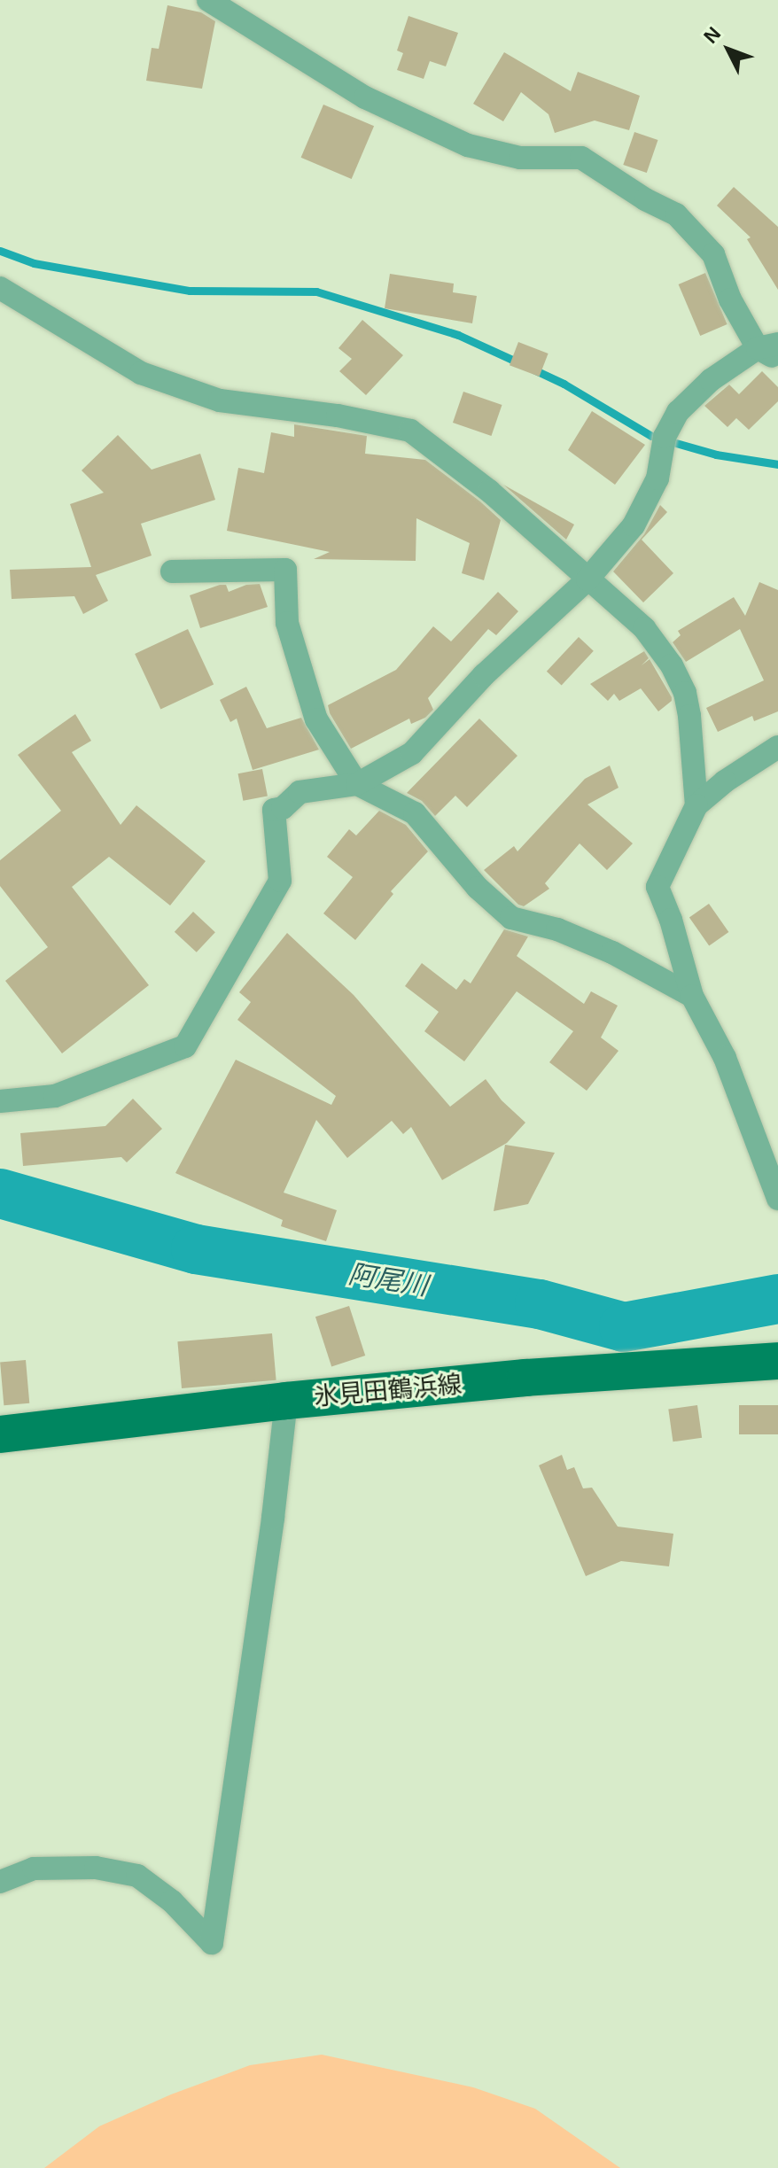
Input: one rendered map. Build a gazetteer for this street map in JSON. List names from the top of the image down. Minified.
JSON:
{"streets":{"main road":["氷見田鶴浜線"]},"water":["阿尾川"],"north":"top left"}
